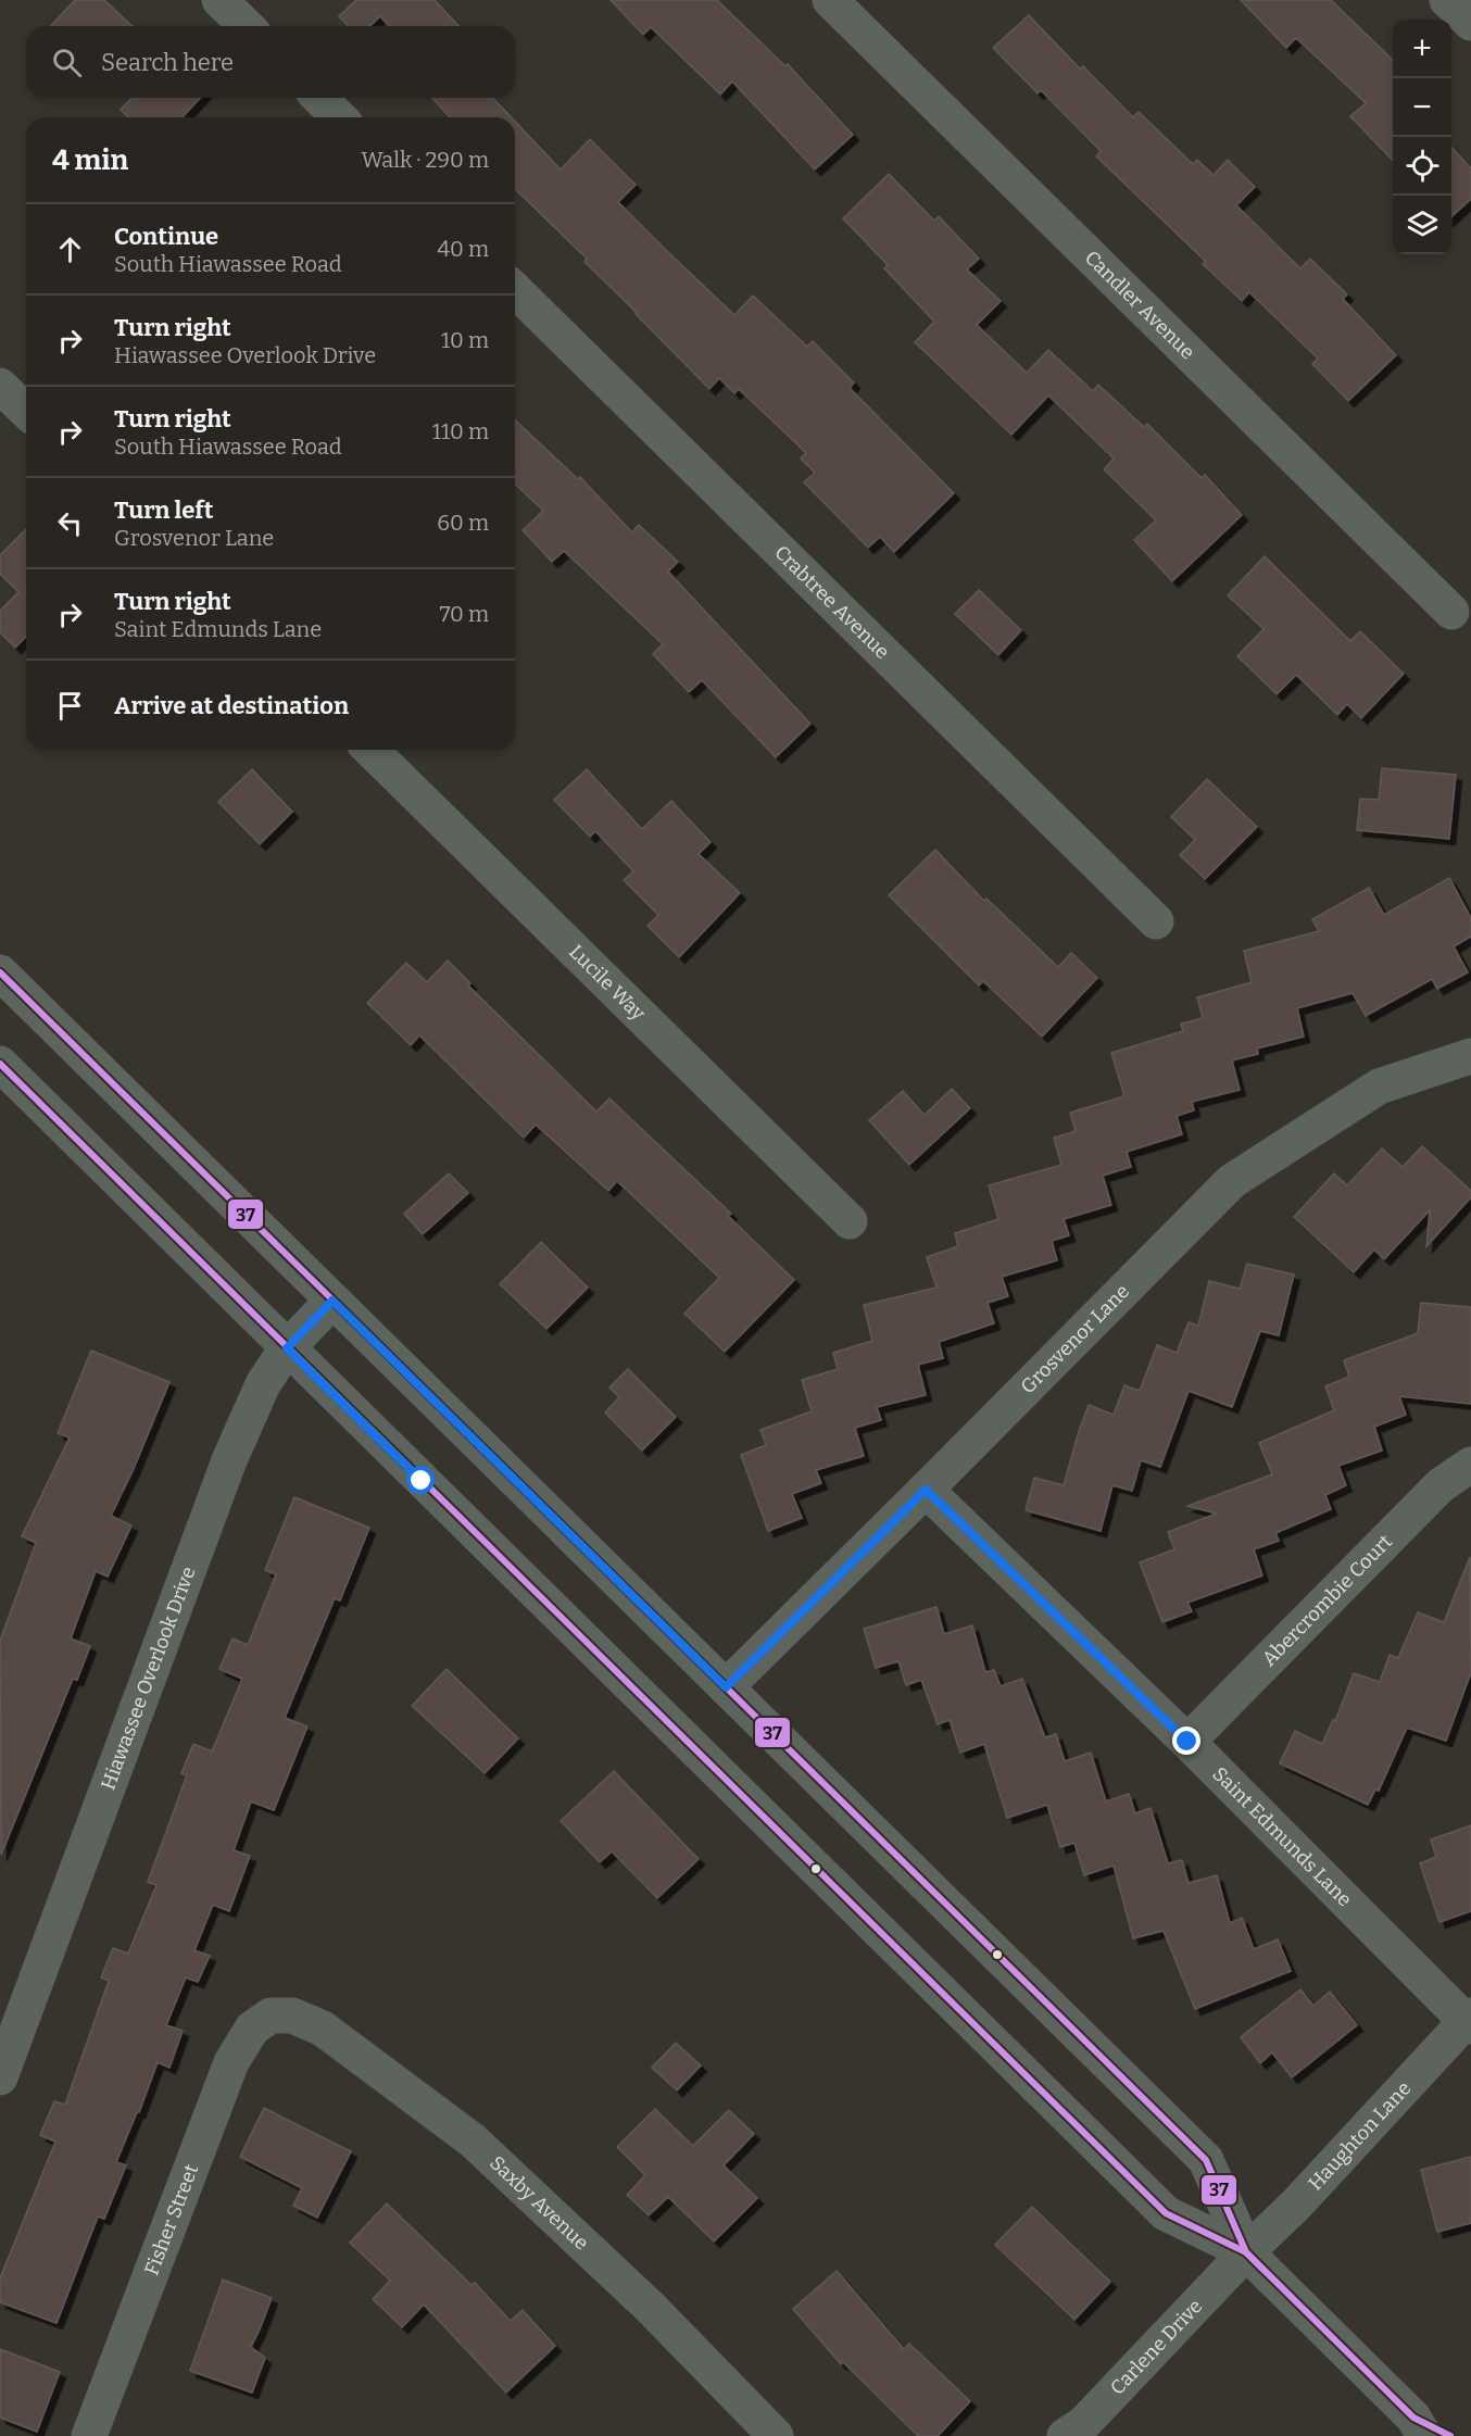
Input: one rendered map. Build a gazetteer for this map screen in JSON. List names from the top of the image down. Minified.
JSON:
{"streets":{"street":["Candler Avenue","Crabtree Avenue","Lucile Way","Grosvenor Lane","Abercrombie Court","Hiawassee Overlook Drive","Saint Edmunds Lane","Haughton Lane","Saxby Avenue","Fisher Street","Carlene Drive"]},"crossings":[["Grosvenor Lane","Saint Edmunds Lane"],["Abercrombie Court","Saint Edmunds Lane"],["Saint Edmunds Lane","Haughton Lane"],["Haughton Lane","Carlene Drive"],["Saxby Avenue","Fisher Street"]],"lines":["transit line 37"],"page":{"map_buttons":["+","−"],"search":"Search here","heading":["4 min","Walk · 290 m"],"list":[["Continue","South Hiawassee Road","40 m"],["Turn right","Hiawassee Overlook Drive","10 m"],["Turn right","South Hiawassee Road","110 m"],["Turn left","Grosvenor Lane","60 m"],["Turn right","Saint Edmunds Lane","70 m"],"Arrive at destination"]}}
